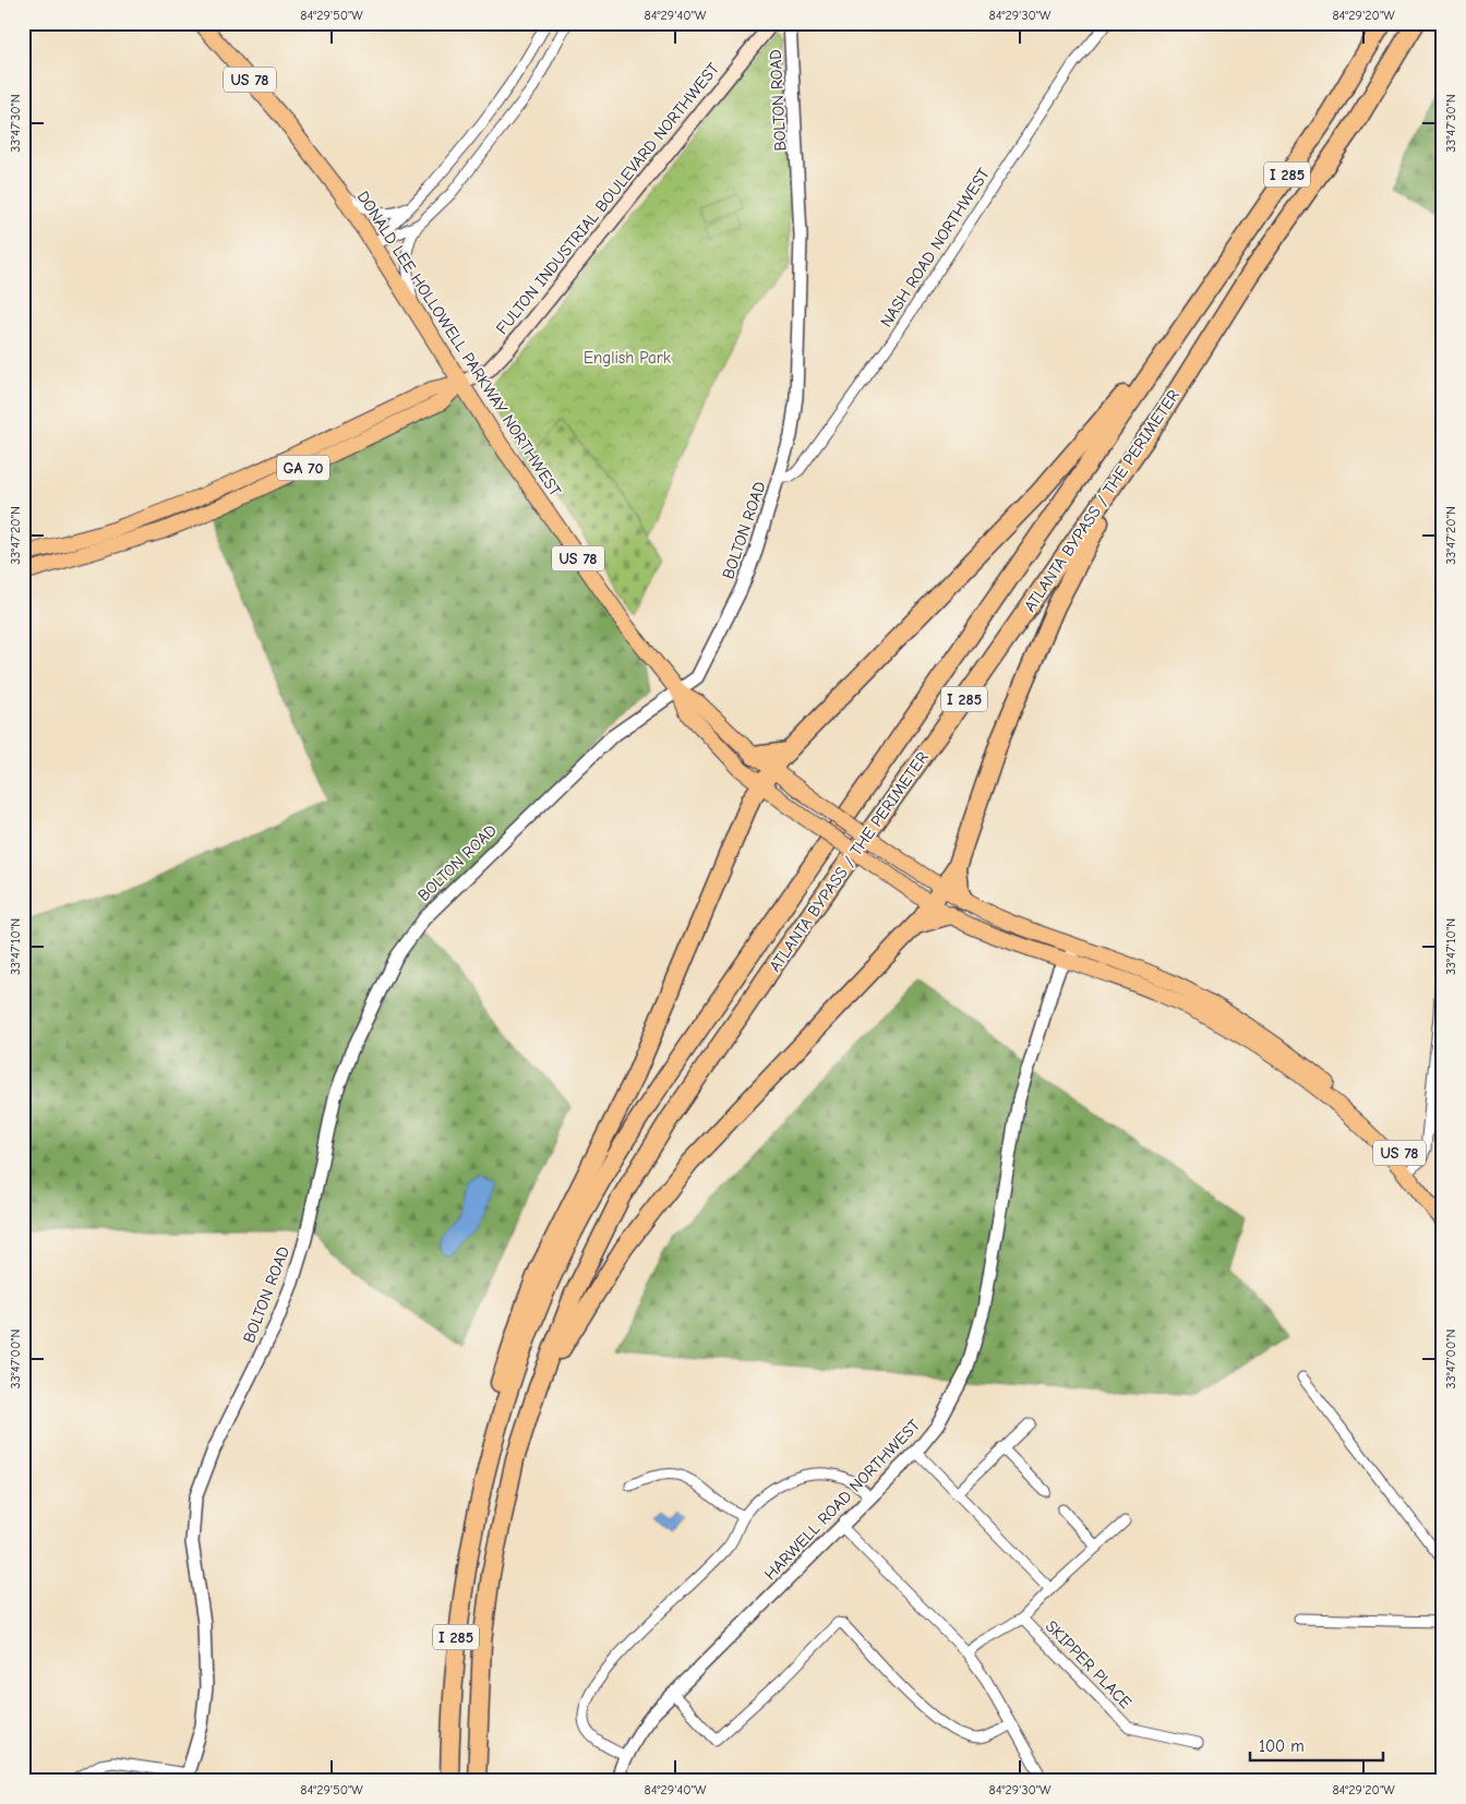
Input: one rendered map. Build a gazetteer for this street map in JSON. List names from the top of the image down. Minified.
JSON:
{"streets":{"highway":["I 285","ATLANTA BYPASS / THE PERIMETER"],"main road":["US 78","FULTON INDUSTRIAL BOULEVARD NORTHWEST","DONALD LEE HOLLOWELL PARKWAY NORTHWEST","GA 70"],"street":["BOLTON ROAD","NASH ROAD NORTHWEST","HARWELL ROAD NORTHWEST","SKIPPER PLACE"]},"crossings":[["BOLTON ROAD","NASH ROAD NORTHWEST"],["BOLTON ROAD","DONALD LEE HOLLOWELL PARKWAY NORTHWEST"],["FULTON INDUSTRIAL BOULEVARD NORTHWEST","DONALD LEE HOLLOWELL PARKWAY NORTHWEST"],["DONALD LEE HOLLOWELL PARKWAY NORTHWEST","HARWELL ROAD NORTHWEST"]],"parks":["English Park"],"scale_bar":"100 m","coordinates":["84°29'50\"W","84°29'40\"W","84°29'30\"W","84°29'20\"W","33°47'30\"N","33°47'20\"N","33°47'10\"N","33°47'00\"N"]}
